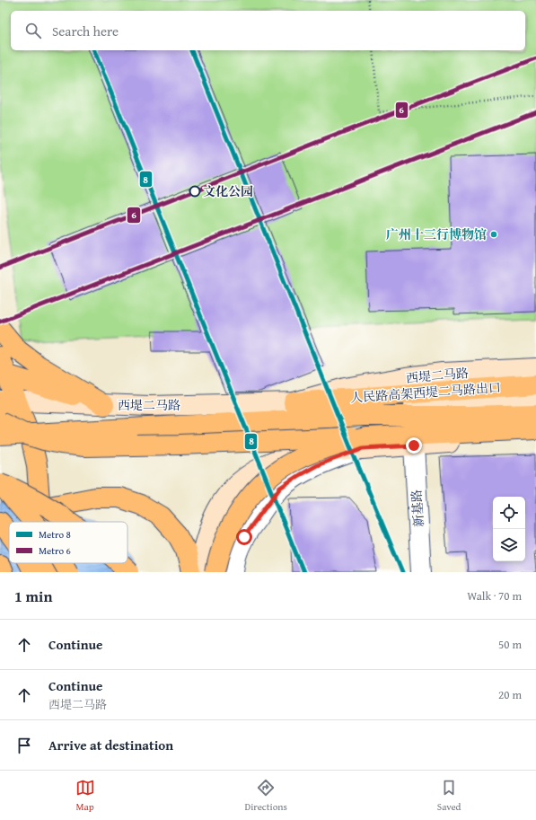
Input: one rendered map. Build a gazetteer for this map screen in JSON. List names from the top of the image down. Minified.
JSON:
{"streets":{"main road":["西堤二马路","人民路高架西堤二马路出口"],"street":["新基路"]},"crossings":[["西堤二马路","人民路高架西堤二马路出口"]],"places":["文化公园","广州十三行博物馆"],"lines":["metro line 8","metro line 6"],"legend":["Metro 8","Metro 6"],"page":{"search":"Search here","heading":["1 min","Walk · 70 m"],"list":[["Continue","50 m"],["Continue","西堤二马路","20 m"],"Arrive at destination"],"nav":["Map","Directions","Saved"]}}
